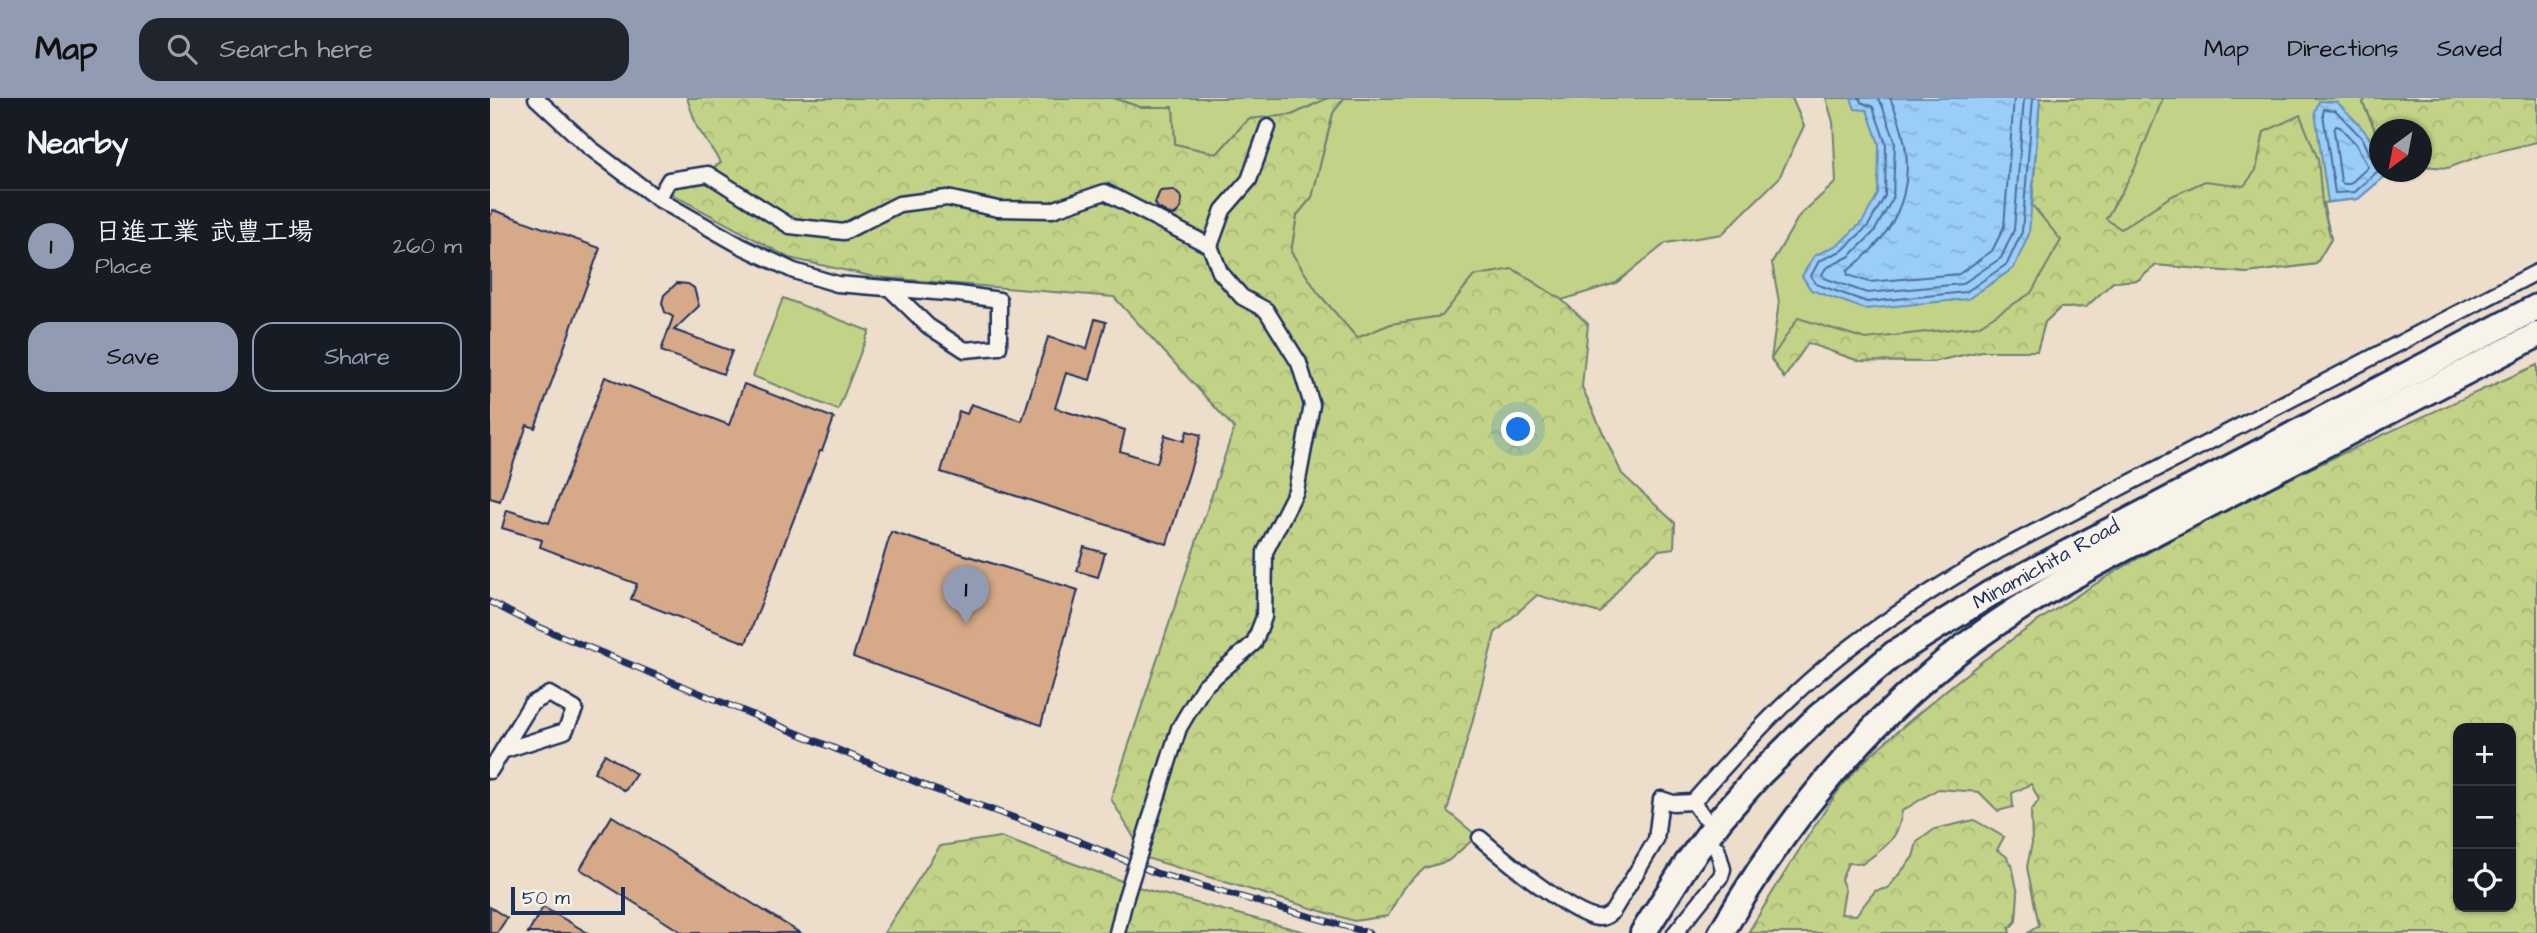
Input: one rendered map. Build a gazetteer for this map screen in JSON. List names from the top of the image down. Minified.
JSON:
{"streets":{"highway":["Minamichita Road"]},"scale_bar":"50 m","north":"bottom left","page":{"header":"Map","search":"Search here","nav":["Map","Directions","Saved"],"heading":"Nearby","list":[{"mark":"1","name":"日進工業 武豊工場","note":"Place","value":"260 m"}],"buttons":["Save","Share"],"pins":"1","map_buttons":["+","−"],"scale":"50 m"}}
